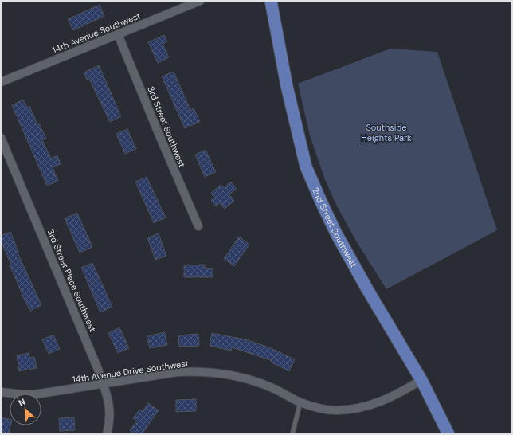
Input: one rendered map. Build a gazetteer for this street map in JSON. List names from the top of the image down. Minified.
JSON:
{"streets":{"main road":["2nd Street Southwest"],"street":["14th Avenue Southwest","3rd Street Southwest","3rd Street Place Southwest","14th Avenue Drive Southwest"]},"crossings":[["14th Avenue Southwest","3rd Street Southwest"],["2nd Street Southwest","14th Avenue Drive Southwest"],["3rd Street Place Southwest","14th Avenue Drive Southwest"]],"parks":["Southside Heights Park"],"north":"top left"}
